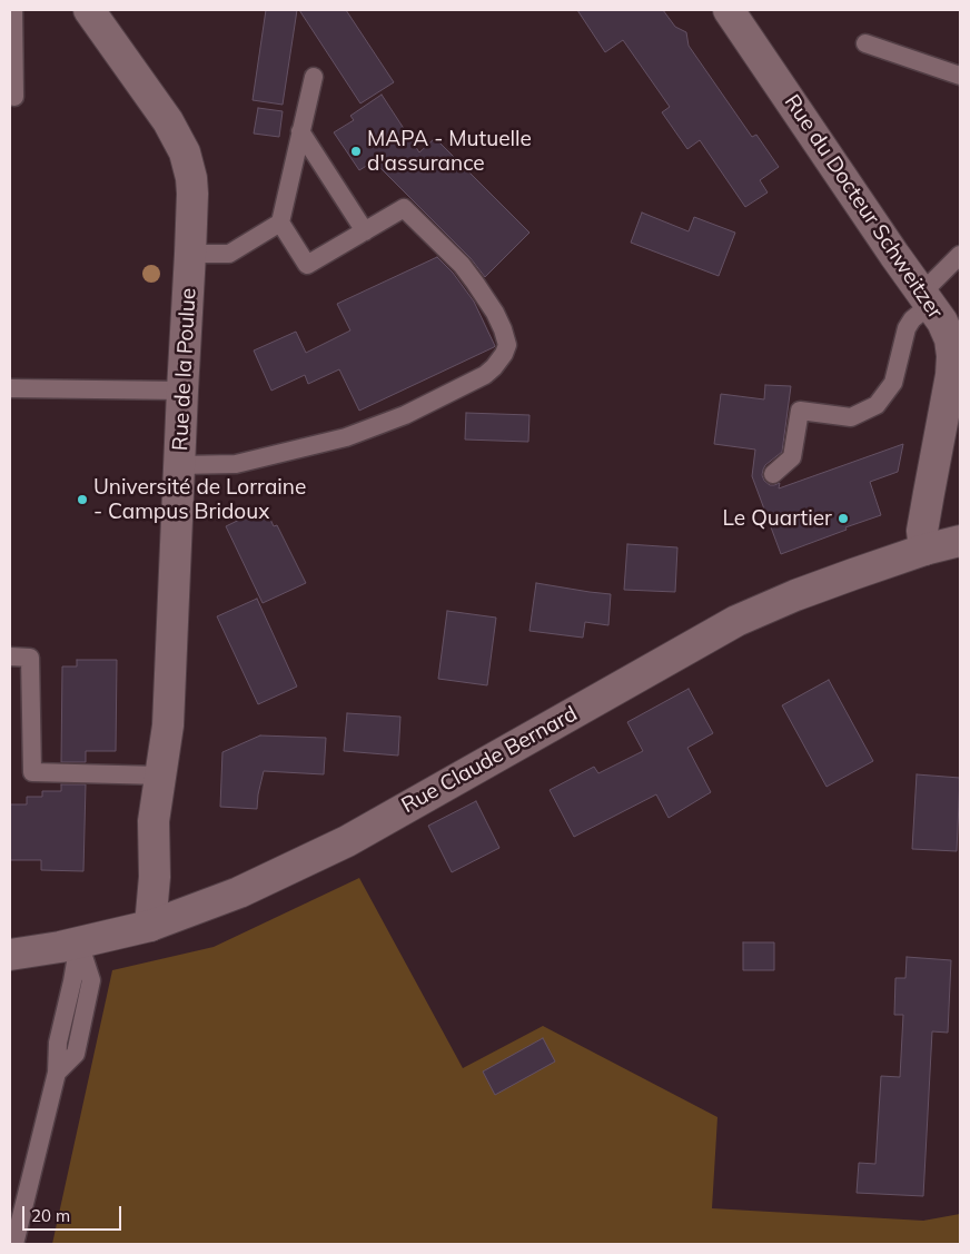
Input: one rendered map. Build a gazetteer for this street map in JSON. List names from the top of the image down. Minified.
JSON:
{"streets":{"street":["Rue du Docteur Schweitzer","Rue de la Poulue","Rue Claude Bernard"]},"crossings":[["Rue du Docteur Schweitzer","Rue Claude Bernard"],["Rue de la Poulue","Rue Claude Bernard"]],"places":["MAPA - Mutuelle d'assurance","Université de Lorraine - Campus Bridoux","Le Quartier"],"scale_bar":"20 m"}
